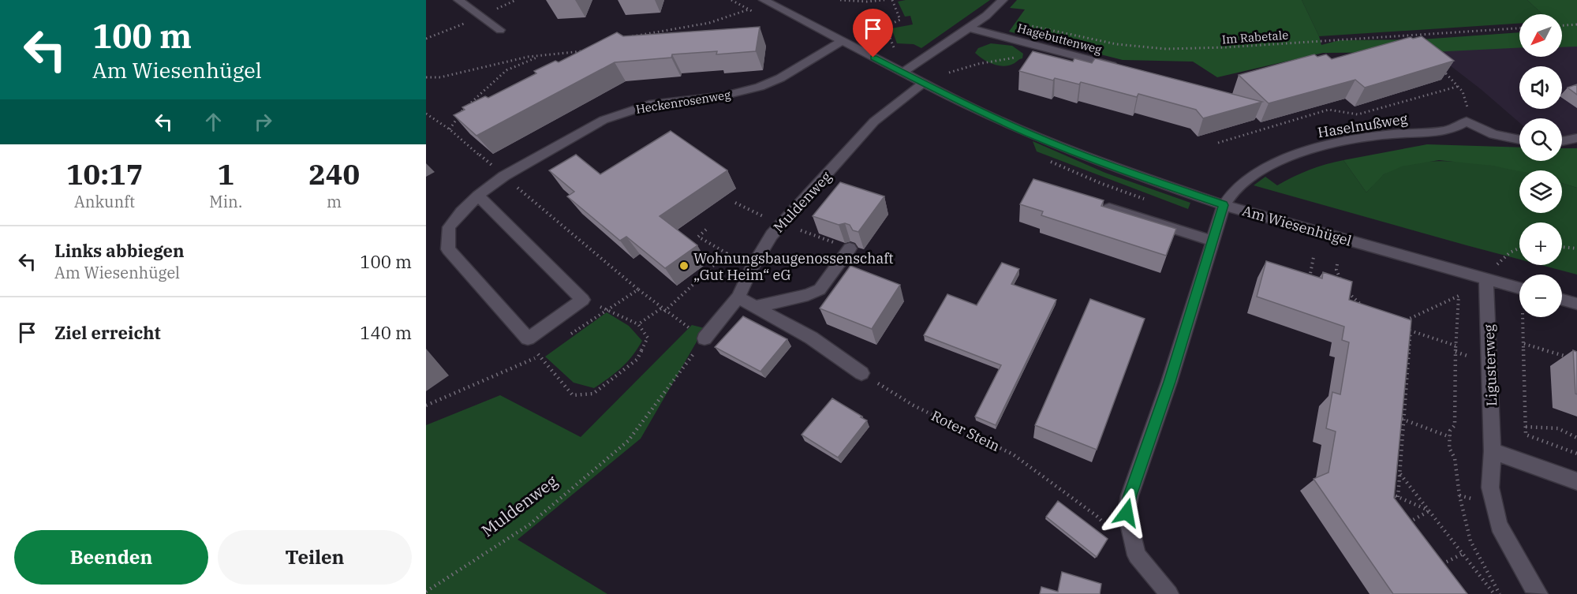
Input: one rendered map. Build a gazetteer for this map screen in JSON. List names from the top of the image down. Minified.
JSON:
{"streets":{"street":["Hagebuttenweg","Heckenrosenweg","Haselnußweg","Muldenweg","Am Wiesenhügel","Ligusterweg"],"path":["Im Rabetale","Roter Stein"]},"crossings":[["Heckenrosenweg","Am Wiesenhügel"],["Haselnußweg","Am Wiesenhügel"],["Muldenweg","Am Wiesenhügel"],["Am Wiesenhügel","Ligusterweg"]],"places":["Wohnungsbaugenossenschaft „Gut Heim“ eG"],"north":"bottom left","page":{"turn":["100 m","Am Wiesenhügel"],"map_buttons":["+","−"],"eta":["10:17","Ankunft","1","Min.","240","m"],"list":[{"name":"Links abbiegen","note":"Am Wiesenhügel","value":"100 m"},{"name":"Ziel erreicht","value":"140 m"}],"buttons":["Beenden","Teilen"]}}
